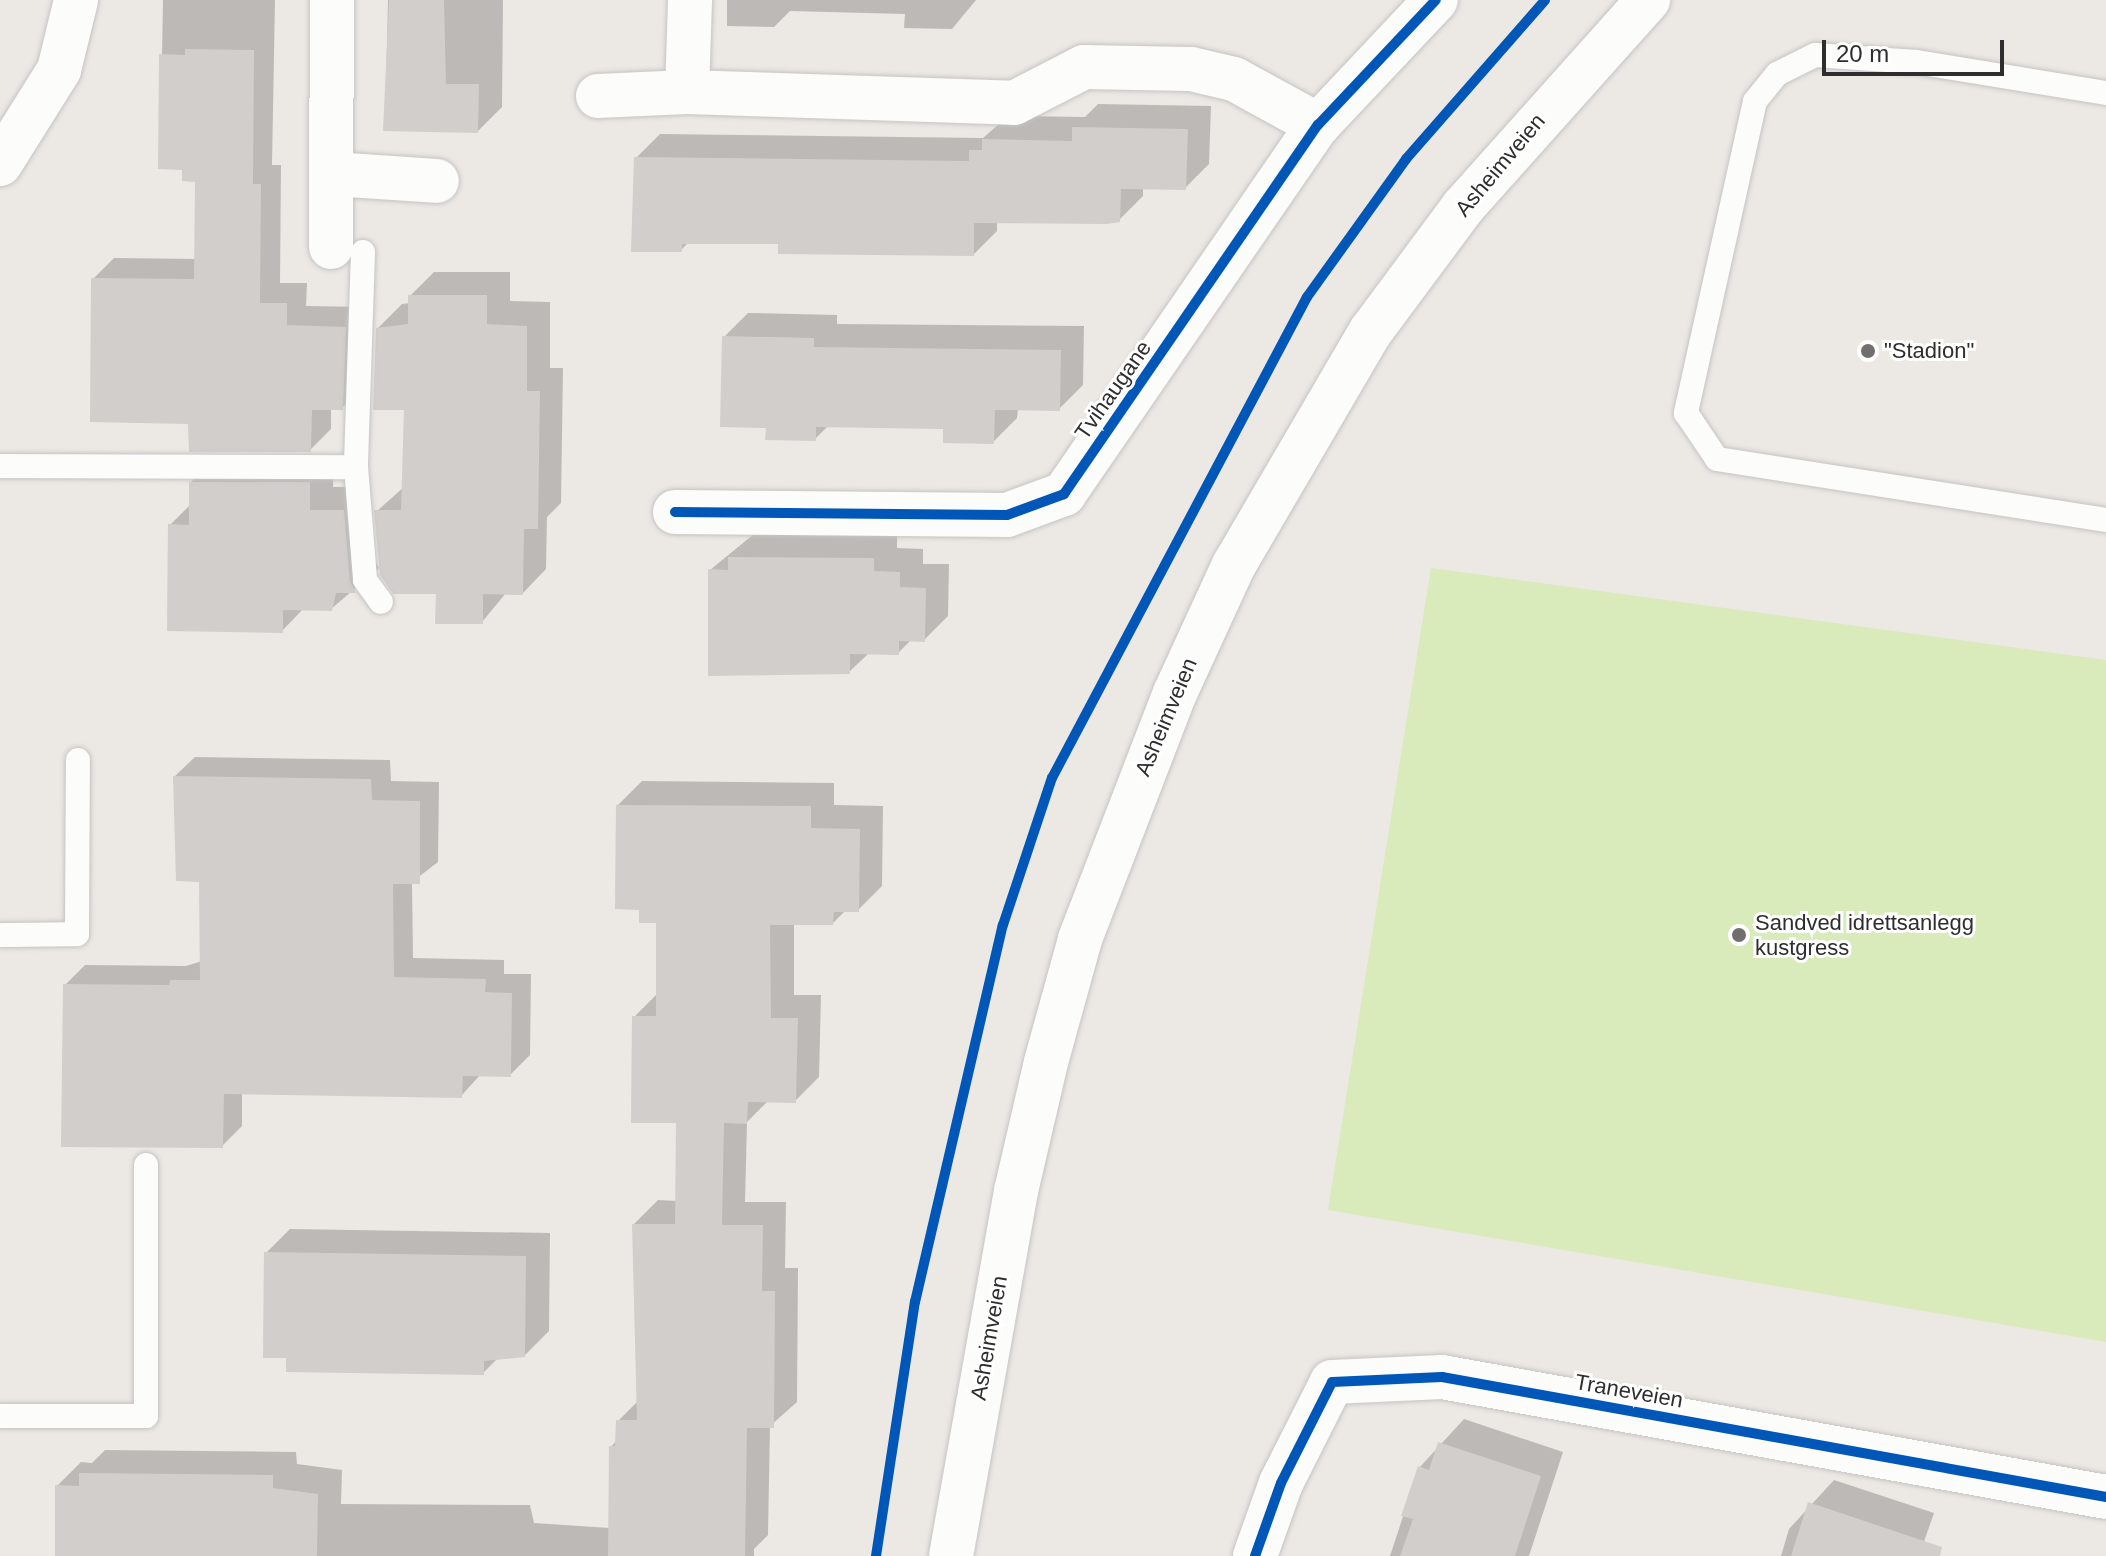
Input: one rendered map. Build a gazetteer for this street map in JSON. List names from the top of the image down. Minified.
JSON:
{"streets":{"street":["Asheimveien","Tvihaugane","Traneveien"]},"places":["\"Stadion\"","Sandved idrettsanlegg kustgress"],"scale_bar":"20 m"}
